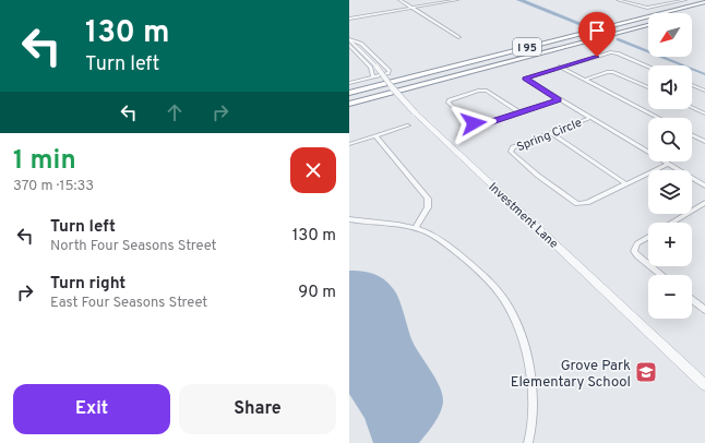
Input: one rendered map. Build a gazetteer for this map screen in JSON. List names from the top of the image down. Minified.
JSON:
{"streets":{"highway":["I 95"],"street":["Spring Circle","Investment Lane"]},"places":{"school or university":["Grove Park Elementary School"]},"north":"bottom left","page":{"turn":["130 m","Turn left"],"map_buttons":["+","−"],"heading":["1 min","370 m · 15:33"],"list":[{"name":"Turn left","note":"North Four Seasons Street","value":"130 m"},{"name":"Turn right","note":"East Four Seasons Street","value":"90 m"}],"buttons":["Exit","Share"]}}
